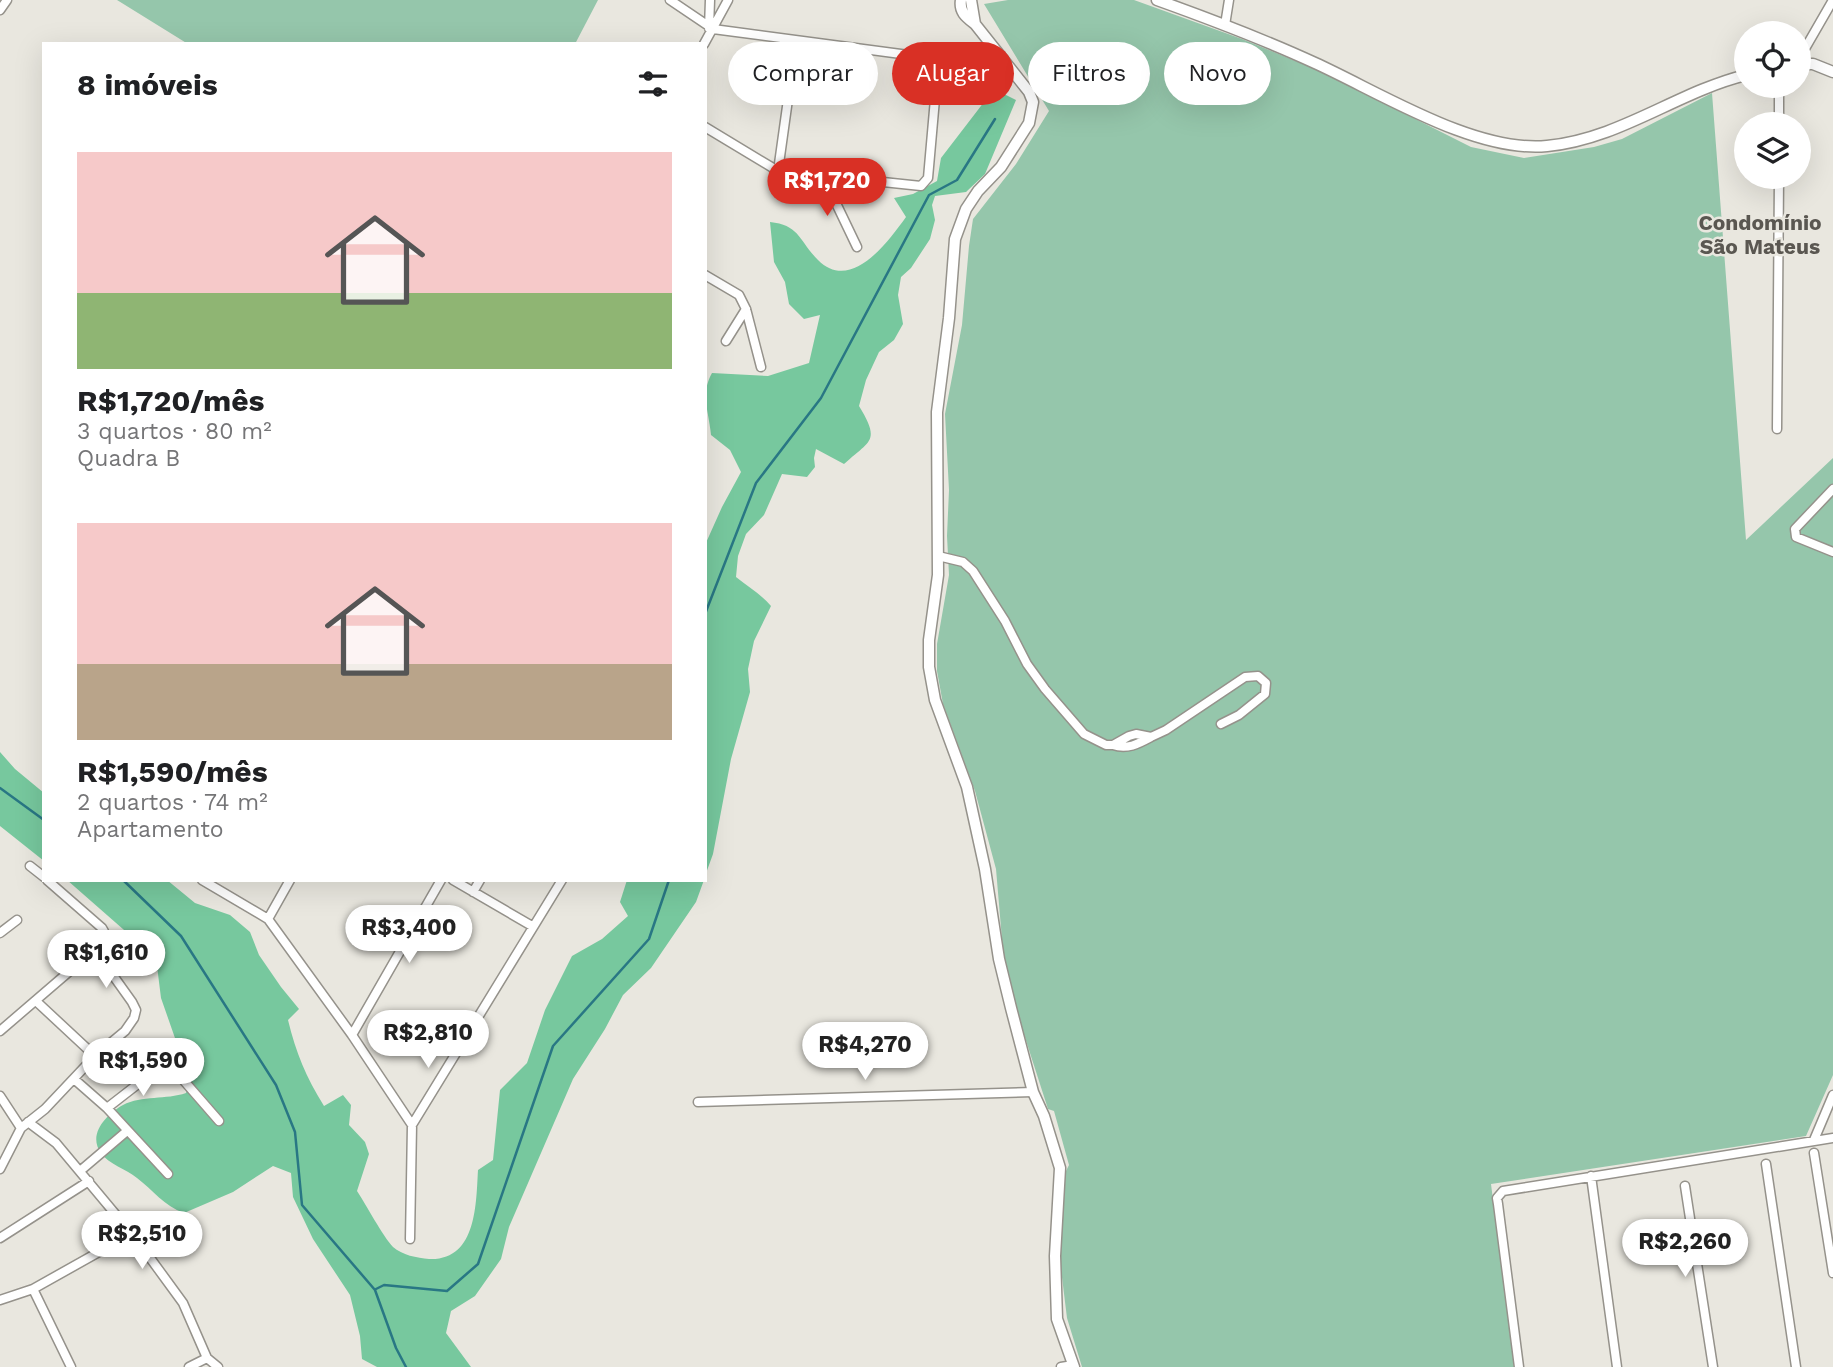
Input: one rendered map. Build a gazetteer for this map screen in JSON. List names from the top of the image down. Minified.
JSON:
{"districts":["Condomínio São Mateus"],"page":{"chip":["Comprar","Alugar","Filtros","Novo"],"heading":"8 imóveis","list":[{"name":"R$1,720/mês","note":"3 quartos · 80 m² · Quadra B"},{"name":"R$1,590/mês","note":"2 quartos · 74 m² · Apartamento"}],"price":["R$1,720","R$3,400","R$1,610","R$2,810","R$4,270","R$1,590","R$2,510","R$2,260"]}}
